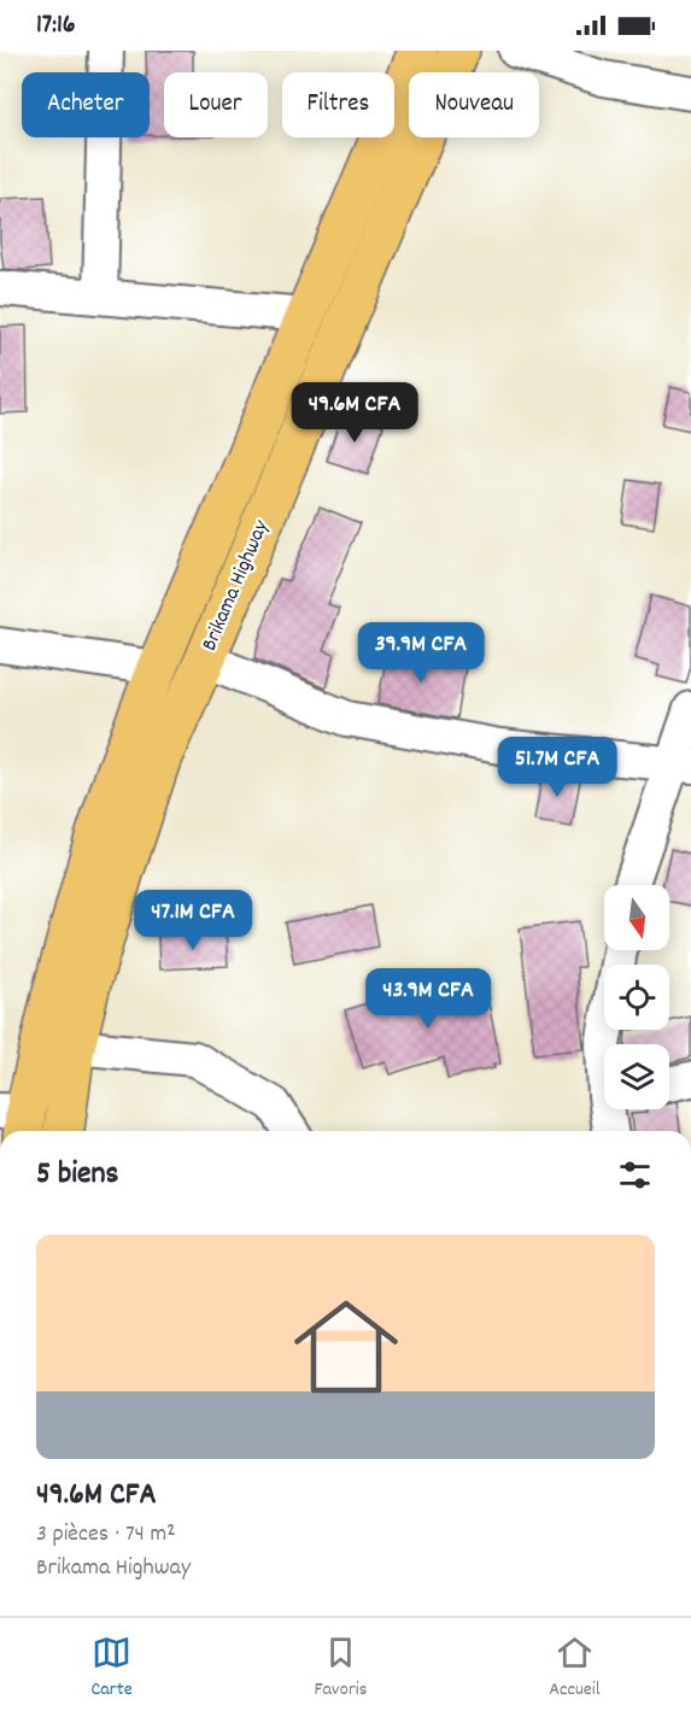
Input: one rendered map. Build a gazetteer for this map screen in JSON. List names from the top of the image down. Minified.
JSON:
{"streets":{"highway":["Brikama Highway"]},"north":"bottom","page":{"status":"17:16","chip":["Acheter","Louer","Filtres","Nouveau"],"price":["49.6M CFA","39.9M CFA","51.7M CFA","47.1M CFA","43.9M CFA"],"heading":"5 biens","list":[{"name":"49.6M CFA","note":"3 pièces · 74 m² · Brikama Highway"}],"tabs":["Carte","Favoris","Accueil"]}}
